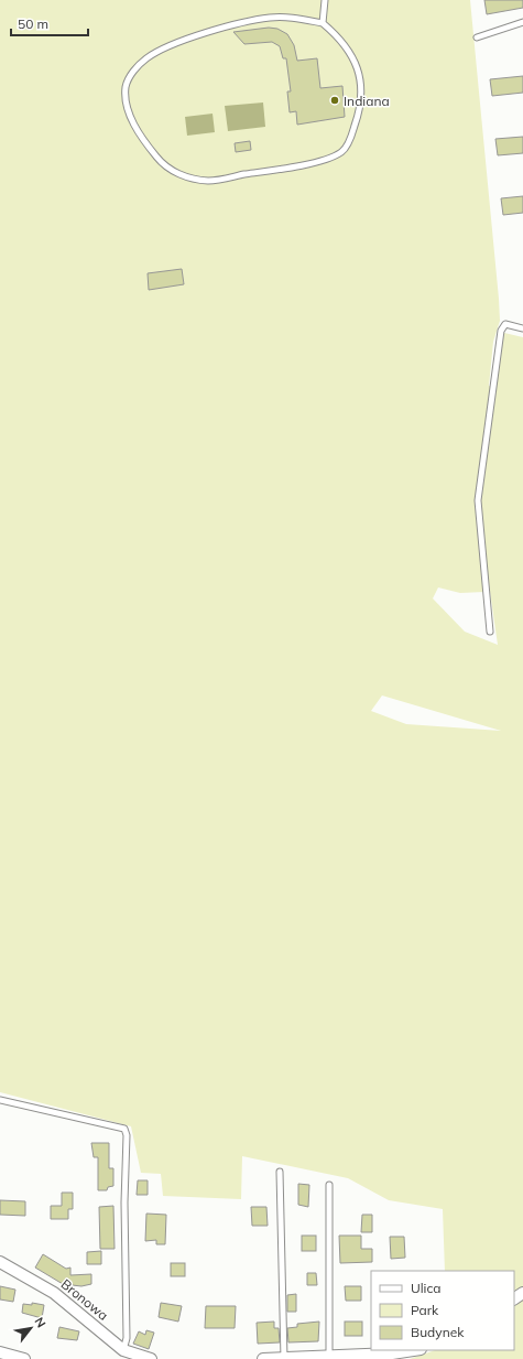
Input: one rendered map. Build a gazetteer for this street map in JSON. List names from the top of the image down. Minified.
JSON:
{"streets":{"street":["Bronowa"]},"places":["Indiana"],"legend":["Ulica","Park","Budynek"],"scale_bar":"50 m","north":"top right"}
